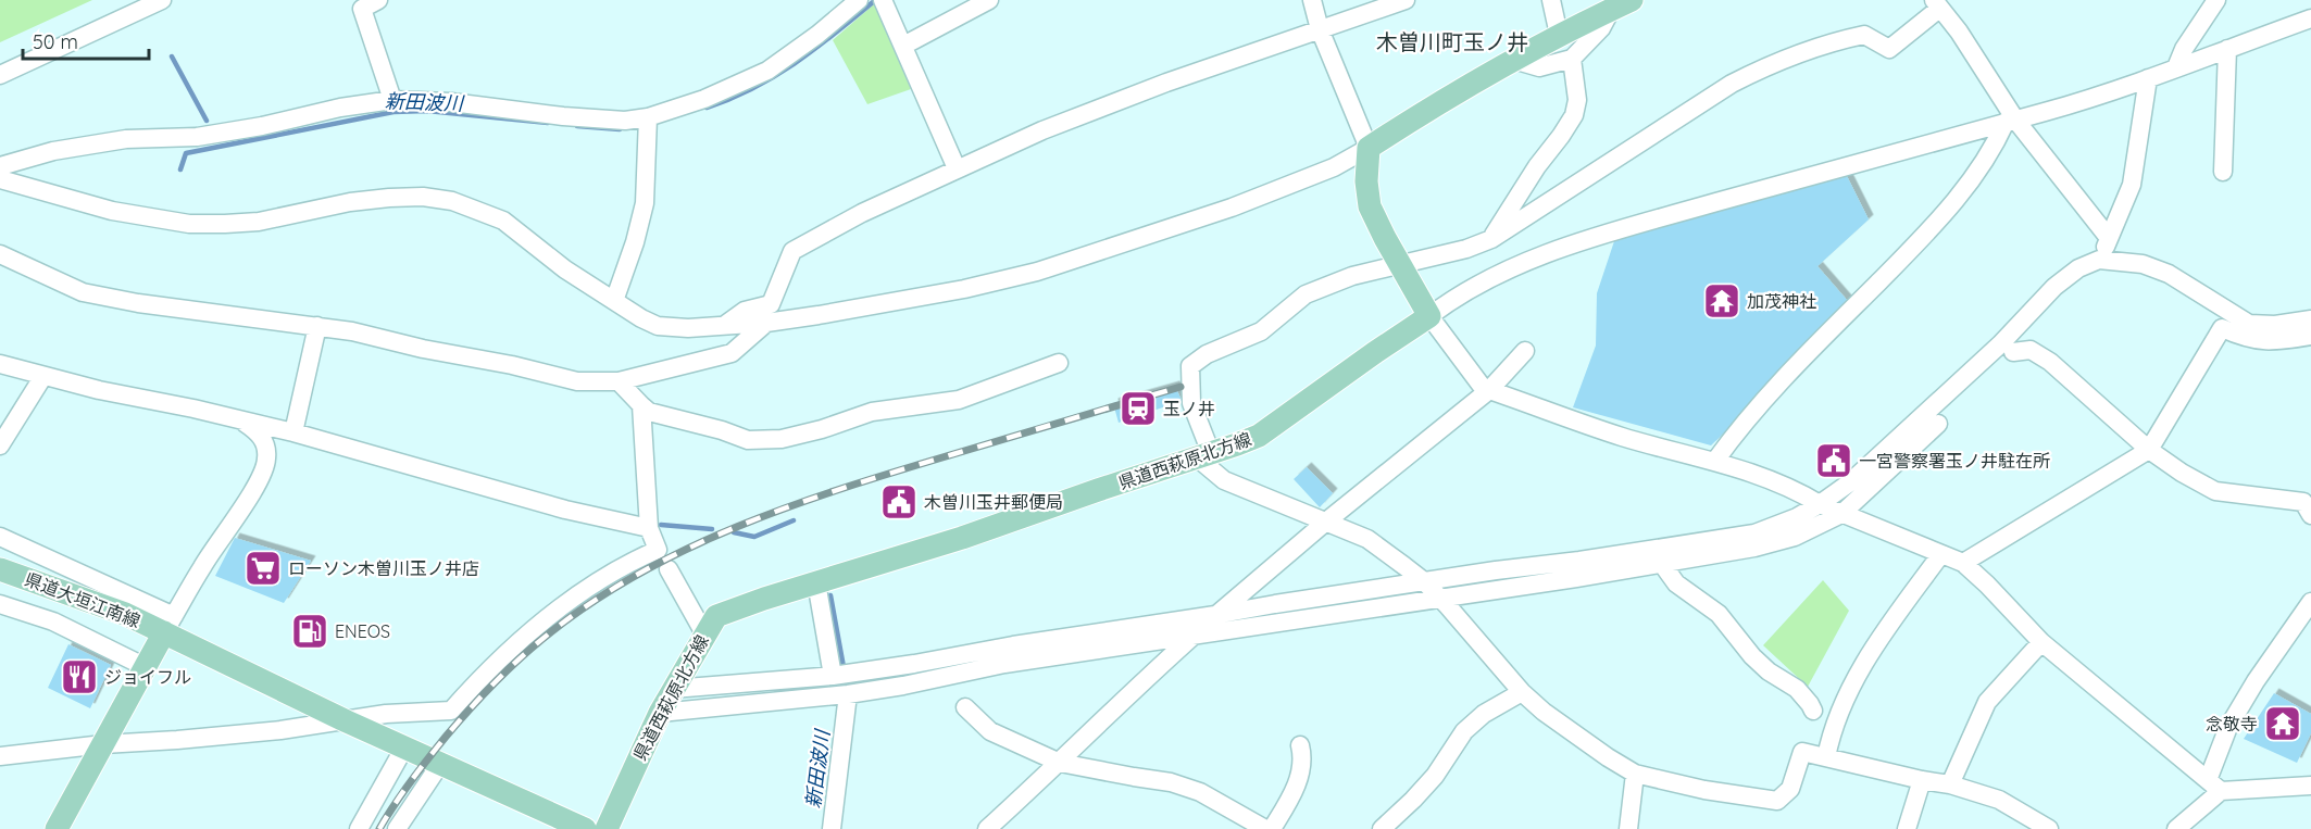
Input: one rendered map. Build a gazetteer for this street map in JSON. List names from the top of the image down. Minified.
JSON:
{"streets":{"main road":["県道西萩原北方線","県道大垣江南線"]},"districts":["木曽川町玉ノ井"],"water":["新田波川"],"places":{"temple":["加茂神社","念敬寺"],"station":["玉ノ井"],"public building":["一宮警察署玉ノ井駐在所","木曽川玉井郵便局"],"supermarket":["ローソン木曽川玉ノ井店"],"fuel station":["ENEOS"],"restaurant":["ジョイフル"]},"scale_bar":"50 m"}
